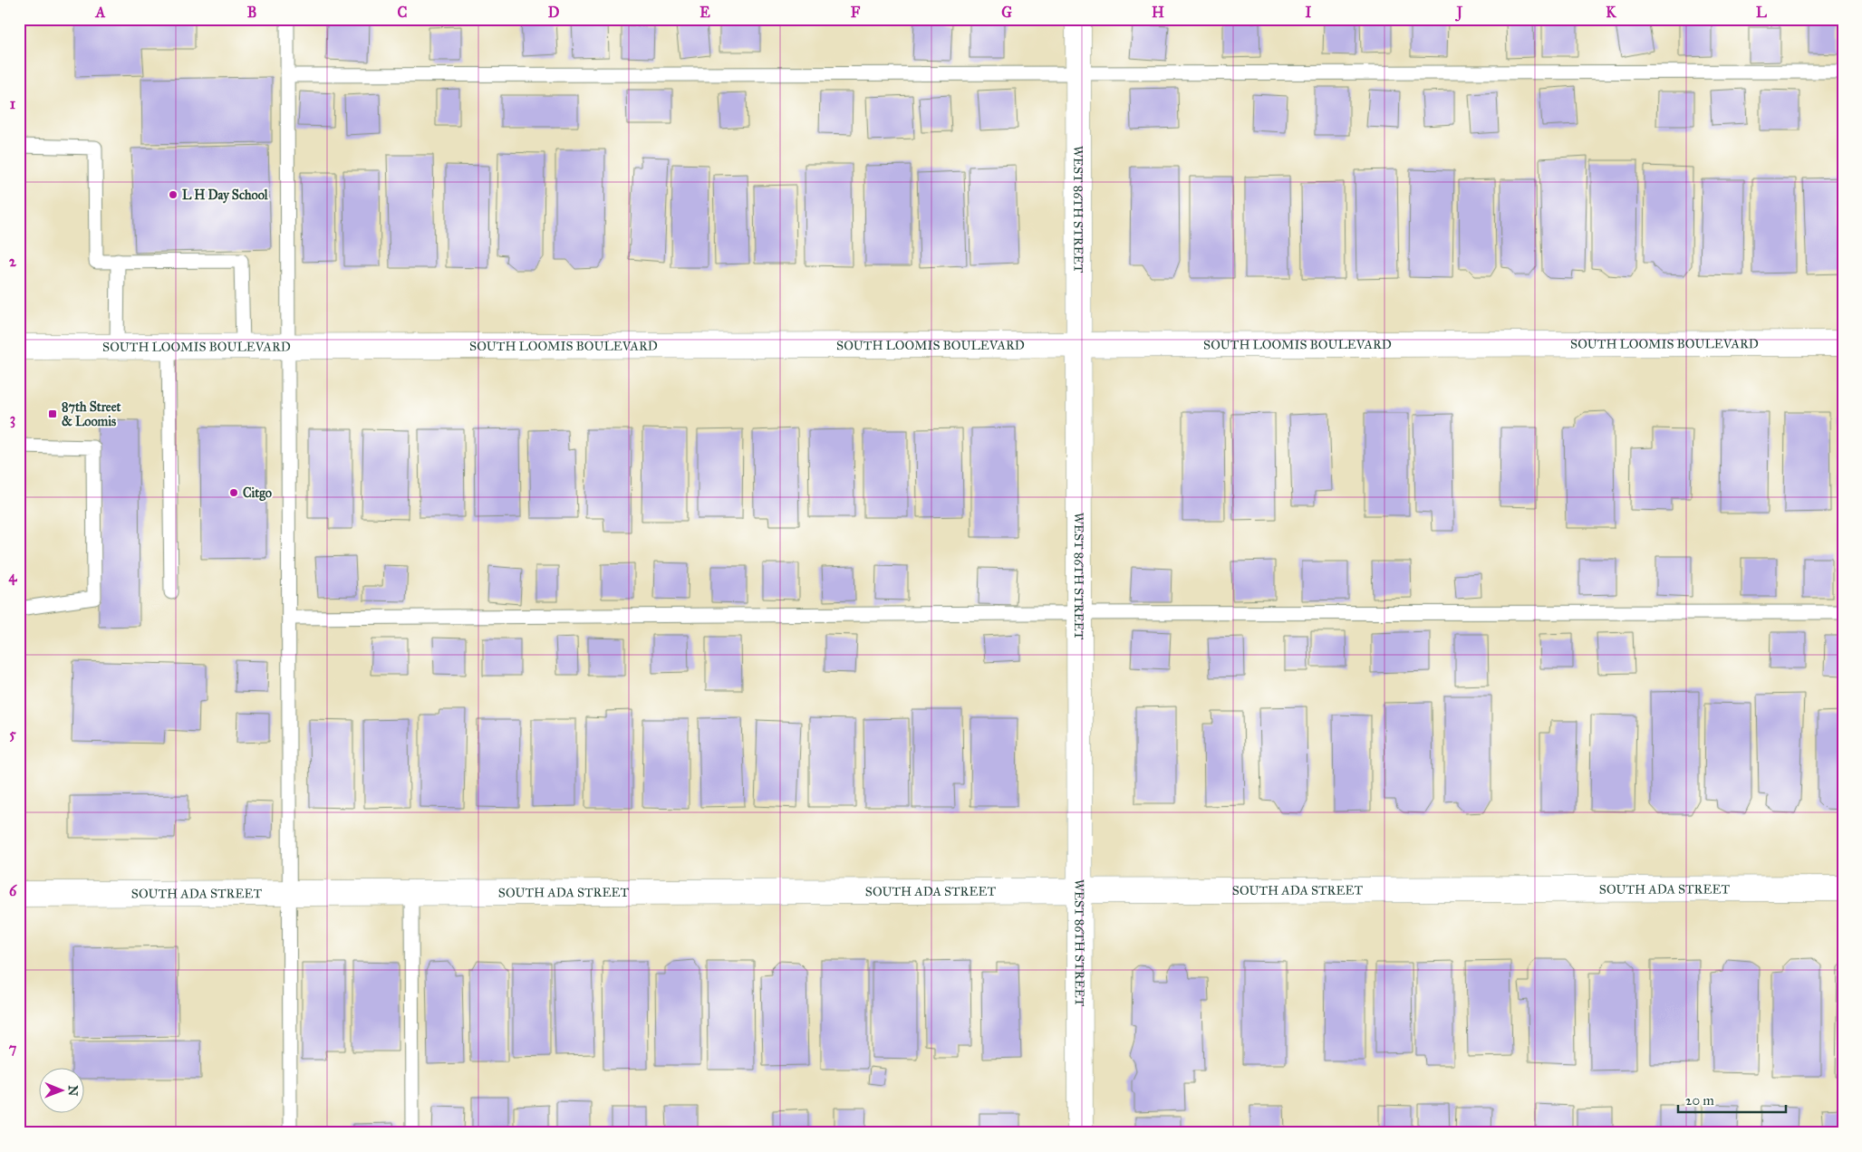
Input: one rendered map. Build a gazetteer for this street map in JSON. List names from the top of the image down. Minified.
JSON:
{"streets":{"street":["WEST 86TH STREET","SOUTH LOOMIS BOULEVARD","SOUTH ADA STREET"]},"crossings":[["WEST 86TH STREET","SOUTH LOOMIS BOULEVARD"],["WEST 86TH STREET","SOUTH ADA STREET"]],"places":{"other":["L H Day School","Citgo"],"transit":["87th Street & Loomis"]},"scale_bar":"20 m","north":"right","grid":{"columns":["A","B","C","D","E","F","G","H","I","J","K","L"],"rows":["1","2","3","4","5","6","7"]}}
